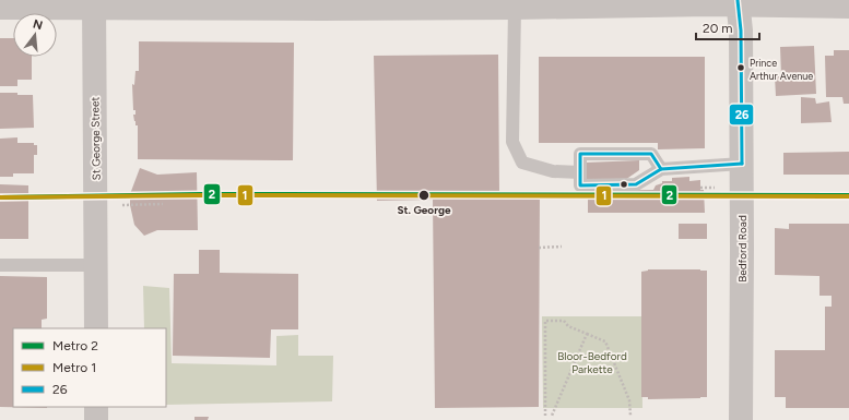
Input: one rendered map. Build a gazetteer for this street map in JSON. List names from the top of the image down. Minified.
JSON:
{"streets":{"street":["St George Street","Bedford Road"]},"parks":["Bloor-Bedford Parkette"],"places":["Prince Arthur Avenue","St. George"],"lines":["transit line 26","metro line 2","metro line 1"],"legend":["Metro 2","Metro 1","26"],"scale_bar":"20 m","north":"top"}
